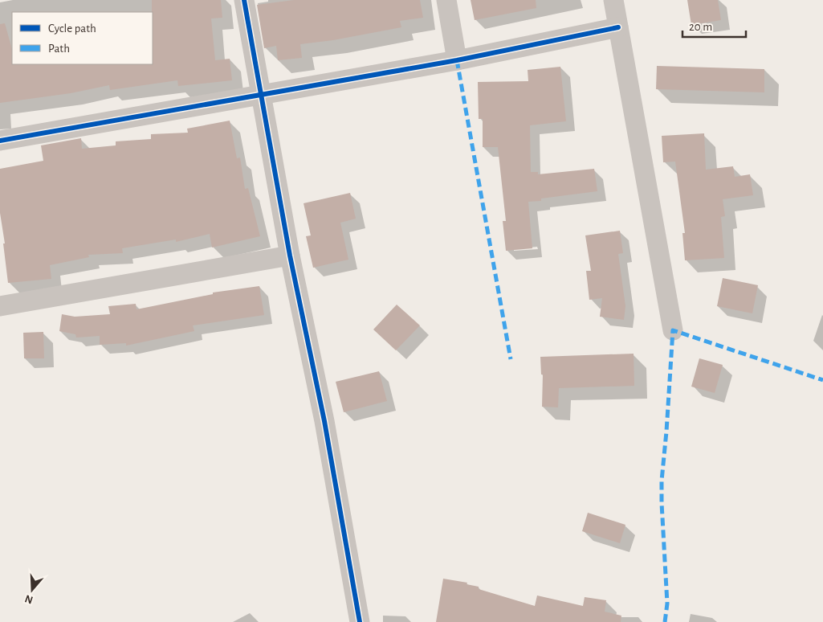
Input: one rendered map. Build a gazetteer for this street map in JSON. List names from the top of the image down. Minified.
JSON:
{"legend":["Cycle path","Path"],"scale_bar":"20 m","north":"bottom"}
